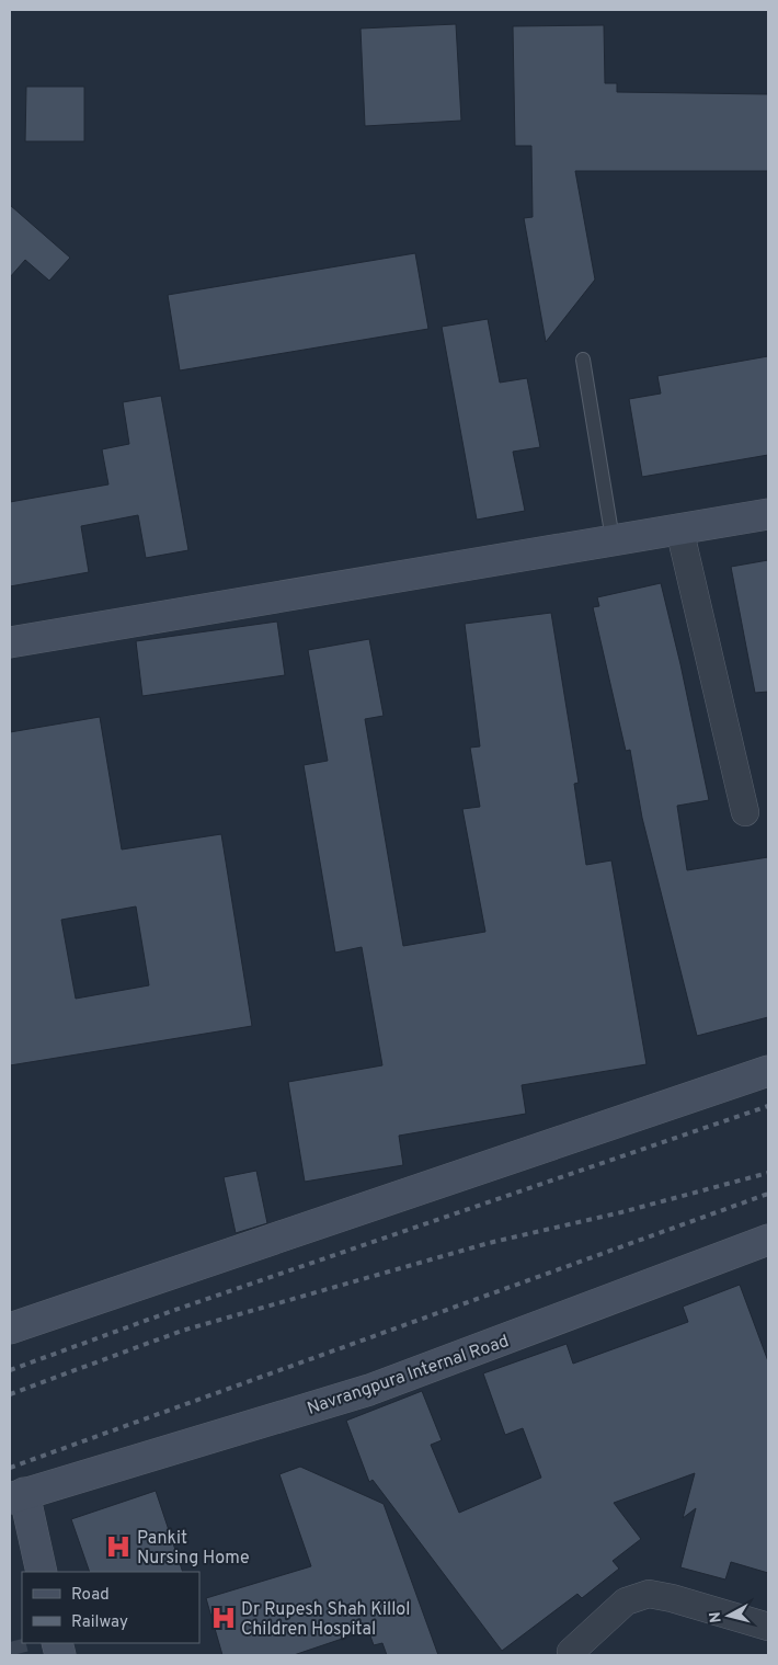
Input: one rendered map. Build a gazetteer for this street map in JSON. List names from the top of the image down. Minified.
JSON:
{"streets":{"street":["Navrangpura Internal Road"]},"places":{"hospital":["Pankit Nursing Home","Dr Rupesh Shah Killol Children Hospital"]},"legend":["Road","Railway"],"north":"left"}
